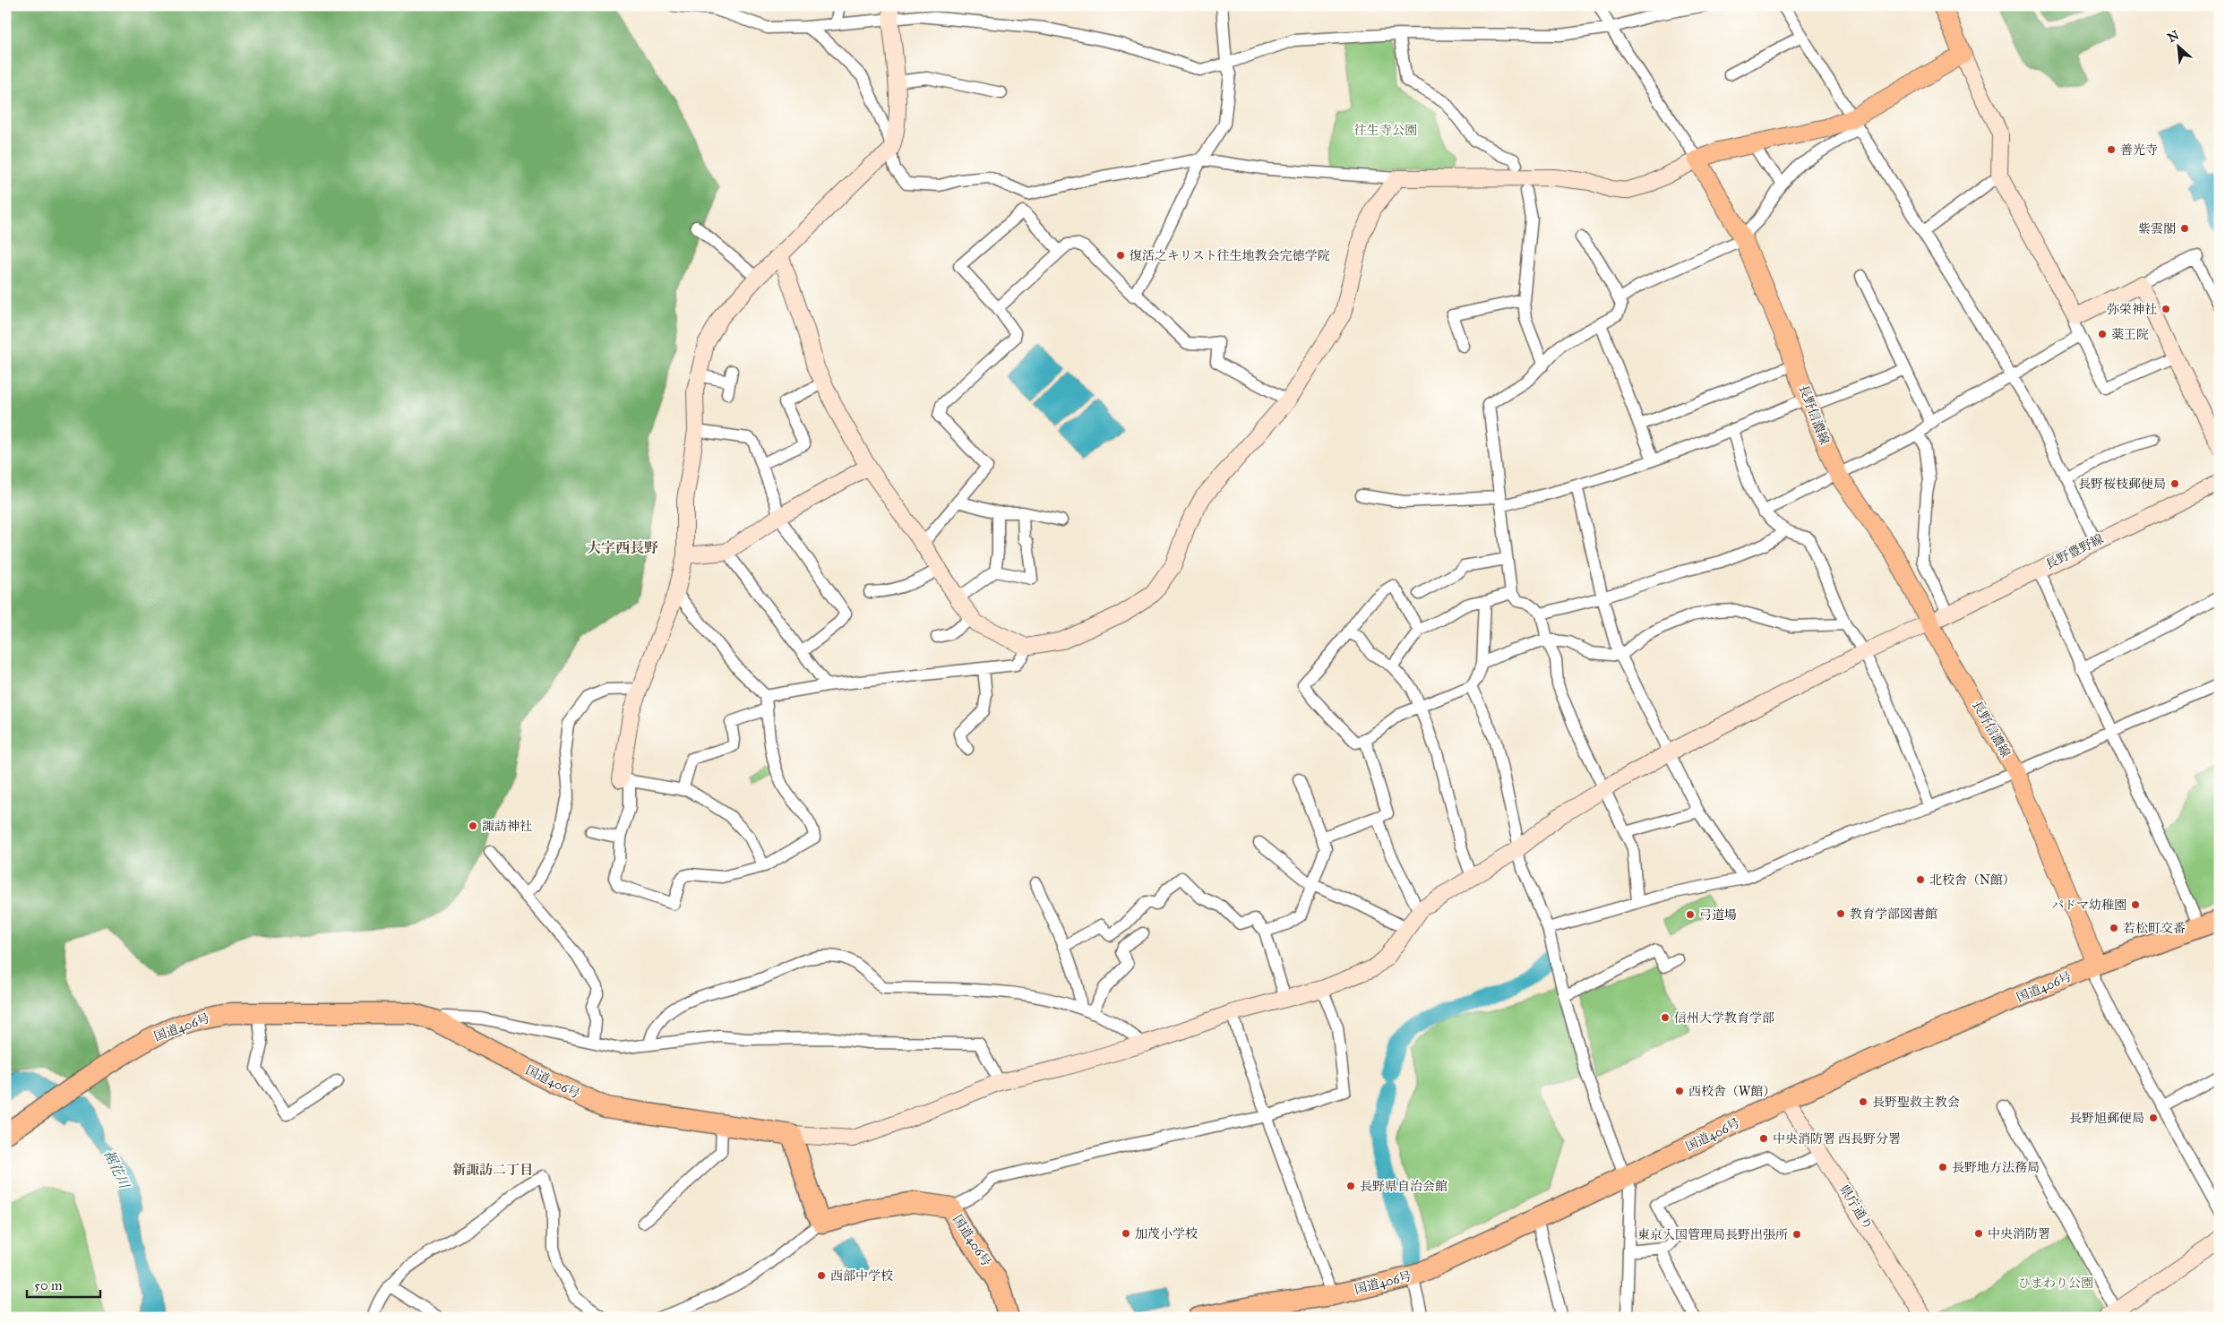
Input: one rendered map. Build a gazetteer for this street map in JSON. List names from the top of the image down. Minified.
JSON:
{"streets":{"highway":["国道406号"],"main road":["長野信濃線"],"street":["長野豊野線","県庁通り"]},"crossings":[["長野信濃線","長野豊野線"],["長野信濃線","国道406号"],["国道406号","県庁通り"]],"districts":["大字西長野","新諏訪二丁目"],"water":["裾花川"],"parks":["往生寺公園","ひまわり公園"],"places":["善光寺","紫雲閣","復活之キリスト往生地教会完徳学院","弥栄神社","薬王院","長野桜枝郵便局","諏訪神社","北校舎（N館）","パドマ幼稚園","教育学部図書館","弓道場","若松町交番","信州大学教育学部","西校舎（W館）","長野聖救主教会","長野旭郵便局","中央消防署 西長野分署","長野地方法務局","長野県自治会館","加茂小学校","中央消防署","東京入国管理局長野出張所","西部中学校"],"scale_bar":"50 m","north":"top left"}
